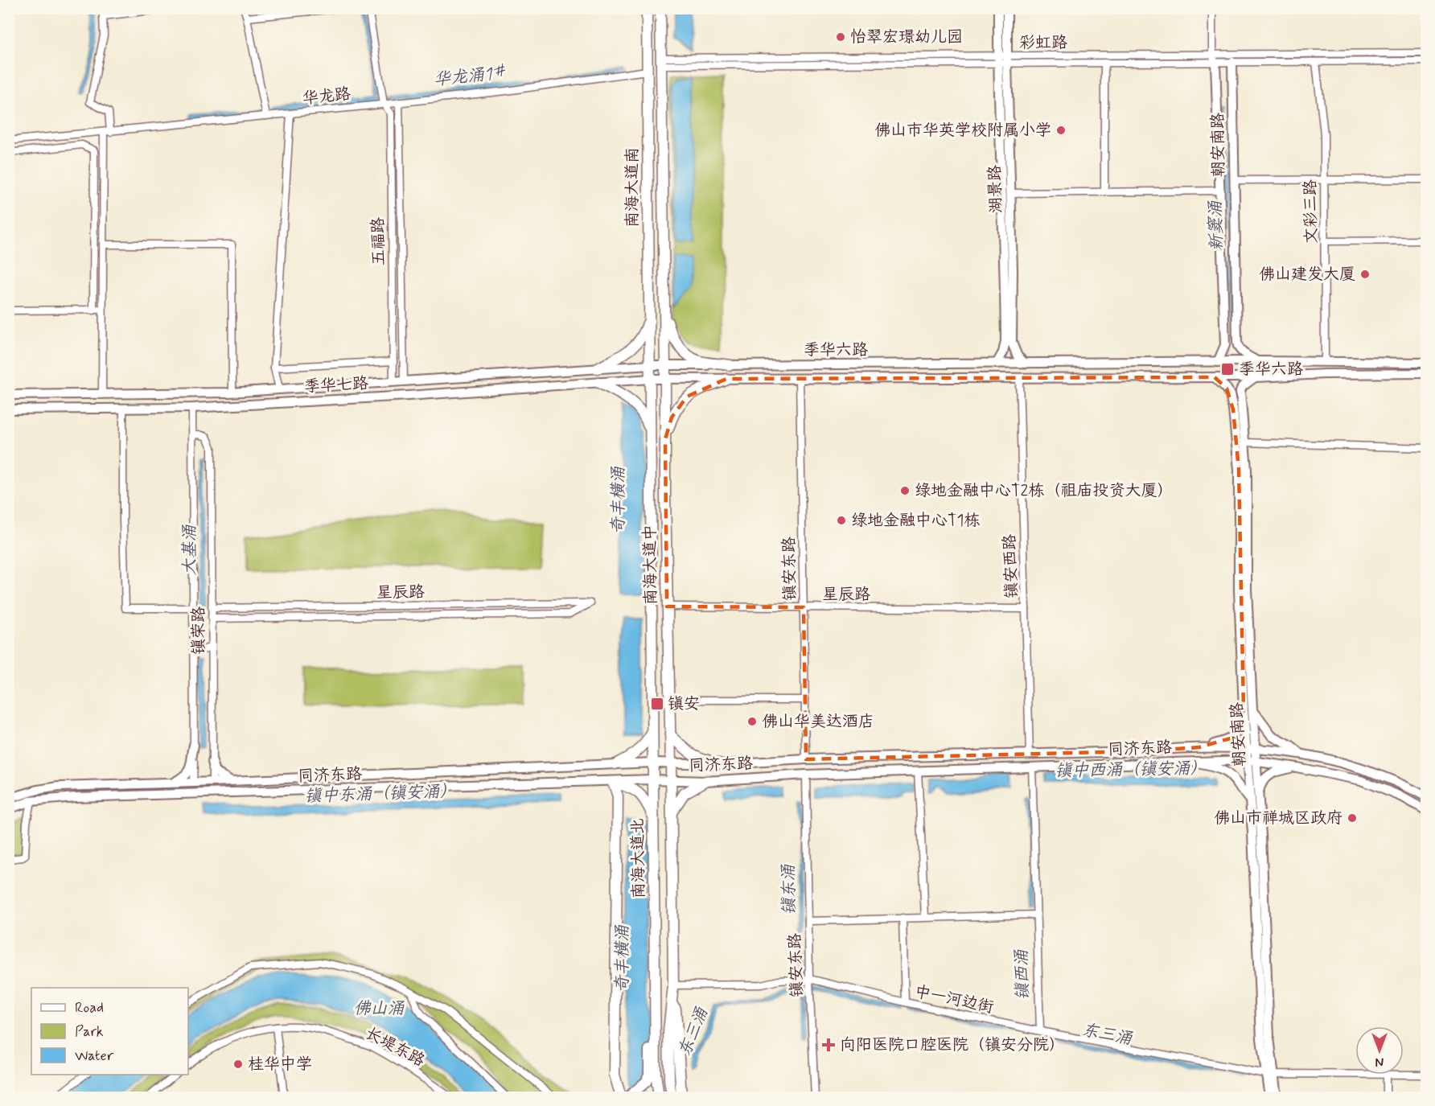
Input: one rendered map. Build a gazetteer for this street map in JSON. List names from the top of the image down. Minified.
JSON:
{"streets":{"highway":["南海大道南","南海大道中","南海大道北"],"main road":["朝安南路","湖景路","季华六路","季华七路","同济东路"],"street":["彩虹路","华龙路","文彩三路","五福路","镇安西路","镇安东路","星辰路","镇荣路","中一河边街","长堤东路"]},"crossings":[["彩虹路","朝安南路"],["彩虹路","南海大道南"],["彩虹路","湖景路"],["彩虹路","文彩三路"],["华龙路","南海大道南"],["华龙路","五福路"],["朝安南路","季华六路"],["朝安南路","同济东路"],["朝安南路","中一河边街"],["南海大道南","季华六路"],["南海大道南","季华七路"],["南海大道南","南海大道中"],["湖景路","季华六路"],["文彩三路","季华六路"],["五福路","季华七路"],["季华六路","季华七路"],["季华六路","南海大道中"],["季华六路","镇安西路"],["季华六路","镇安东路"],["季华七路","南海大道中"],["季华七路","镇荣路"],["南海大道中","星辰路"],["南海大道中","同济东路"],["南海大道中","南海大道北"],["镇安西路","星辰路"],["镇安西路","同济东路"],["镇安东路","星辰路"],["镇安东路","同济东路"],["镇安东路","中一河边街"],["星辰路","镇荣路"],["镇荣路","同济东路"],["同济东路","南海大道北"],["南海大道北","中一河边街"]],"water":["华龙涌1#","新窦涌","奇丰横涌","大基涌","镇中西涌（镇安涌）","镇中东涌（镇安涌）","镇东涌","镇西涌","佛山涌","东三涌"],"places":{"other":["怡翠宏璟幼儿园","佛山市华英学校附属小学","佛山建发大厦","绿地金融中心T2栋（祖庙投资大厦）","绿地金融中心T1栋","佛山华美达酒店","佛山市禅城区政府","桂华中学"],"transit":["季华六路","镇安"],"health":["向阳医院口腔医院（镇安分院）"]},"legend":["Road","Park","Water"],"north":"bottom"}
